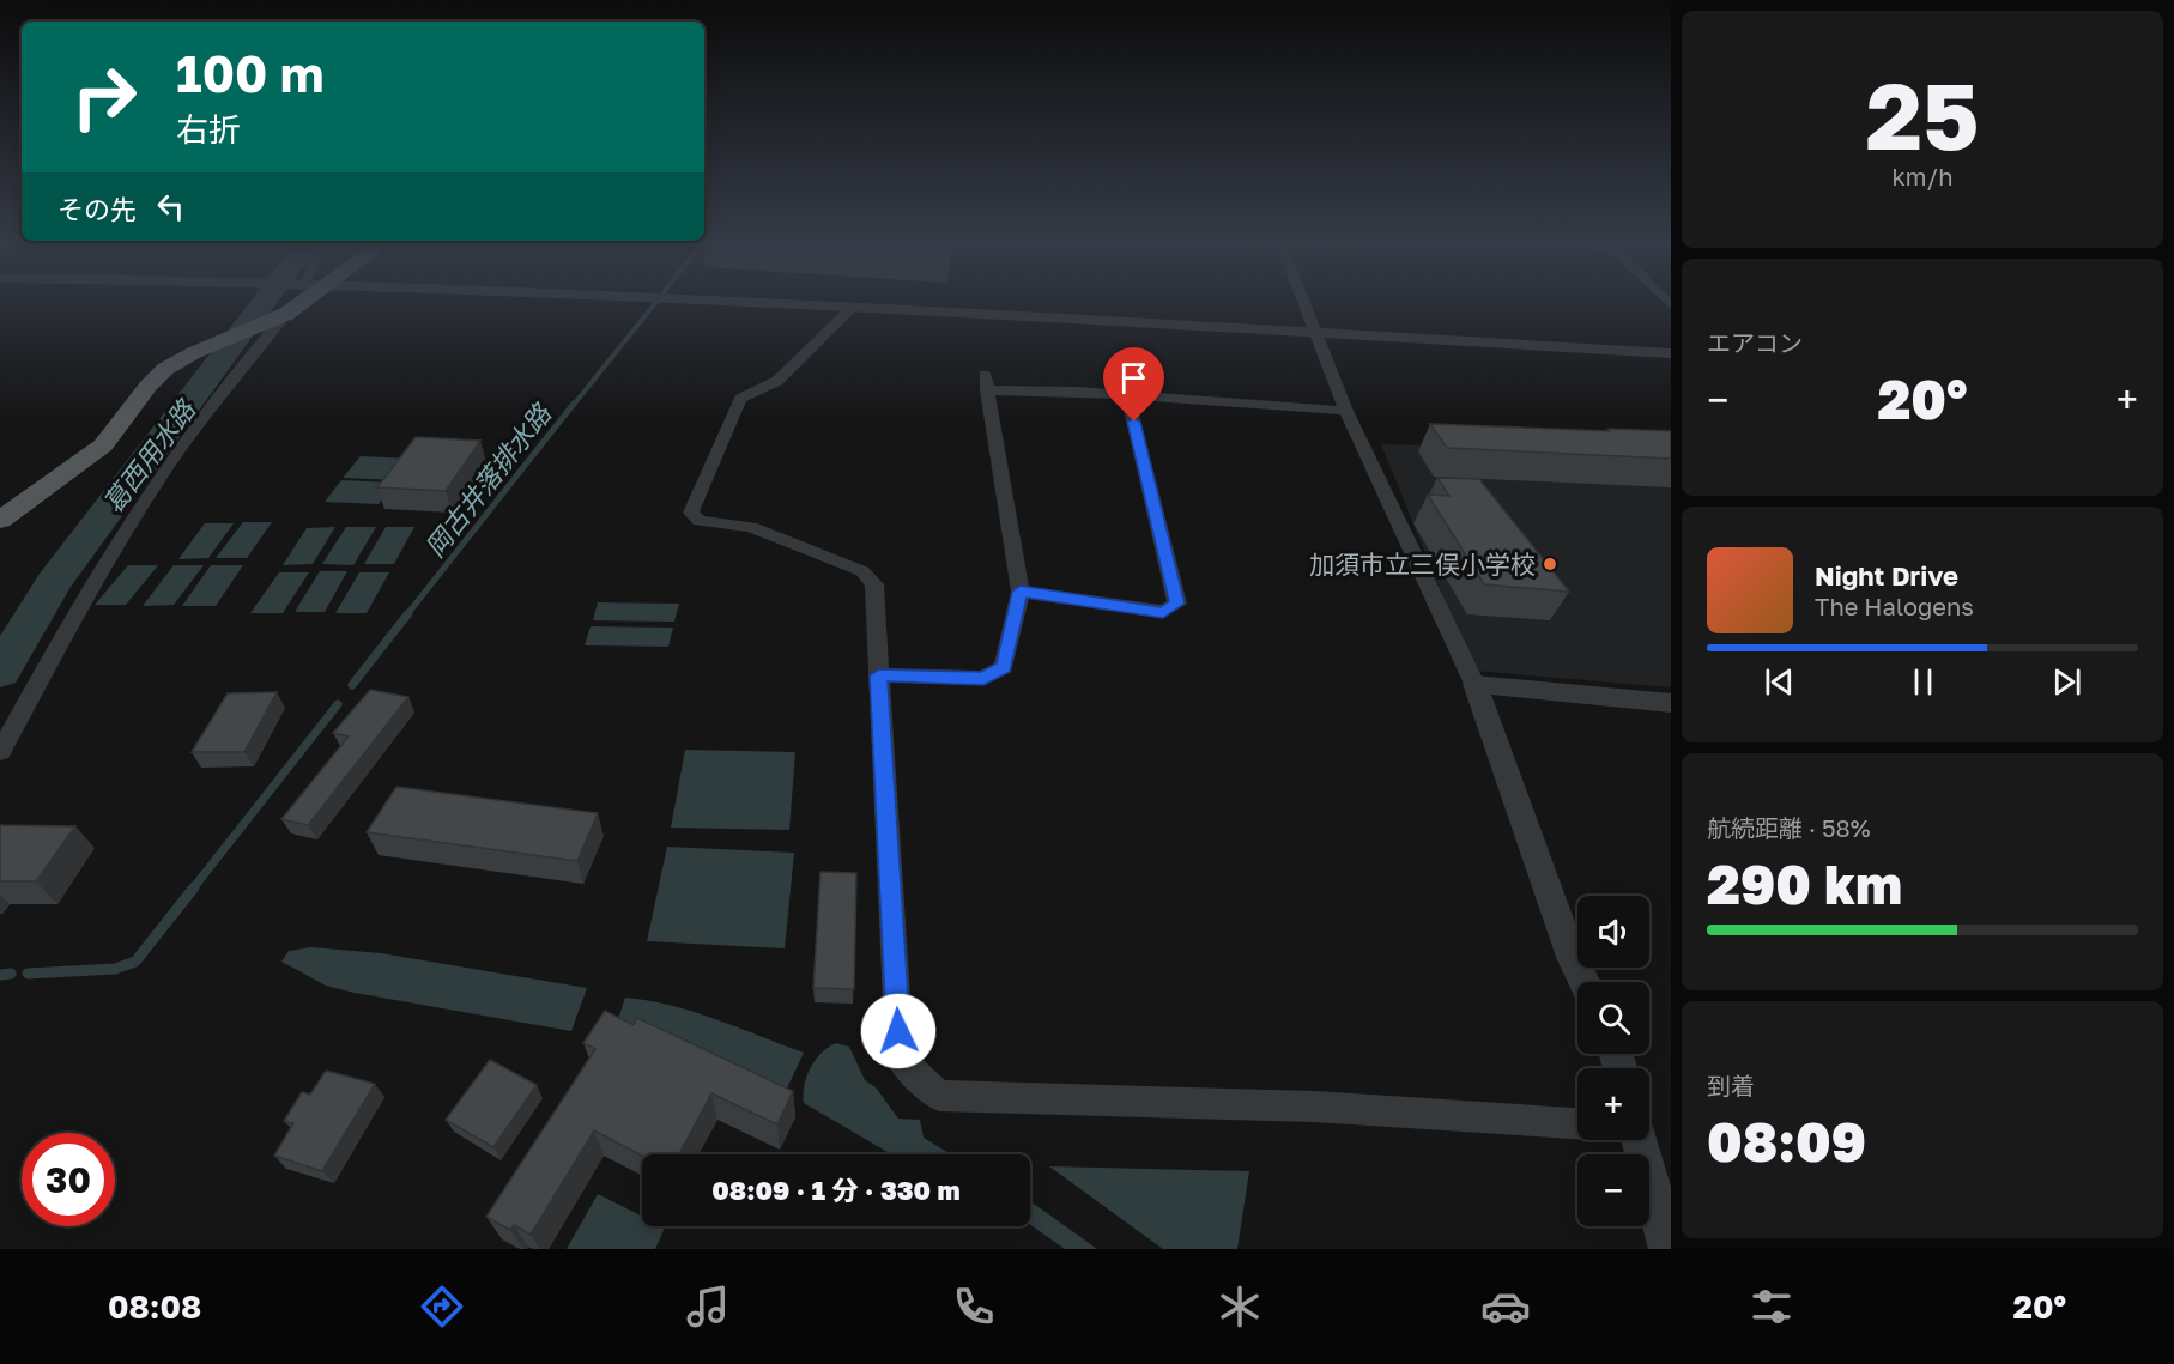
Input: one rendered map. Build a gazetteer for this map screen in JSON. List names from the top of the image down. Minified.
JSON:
{"water":["葛西用水路","岡古井落排水路"],"places":["加須市立三俣小学校"],"page":{"tile":[["25","km/h"],"エアコン",["航続距離 · 58%","290 km"],["到着","08:09"]],"turn":["100 m","右折"],"then":"その先","heat":["−","20°","+"],"song":["Night Drive","The Halogens"],"map_buttons":["+","−"],"limit":"30","trip":"08:09 · 1 分 · 330 m","tabs":["08:08","20°"]}}
